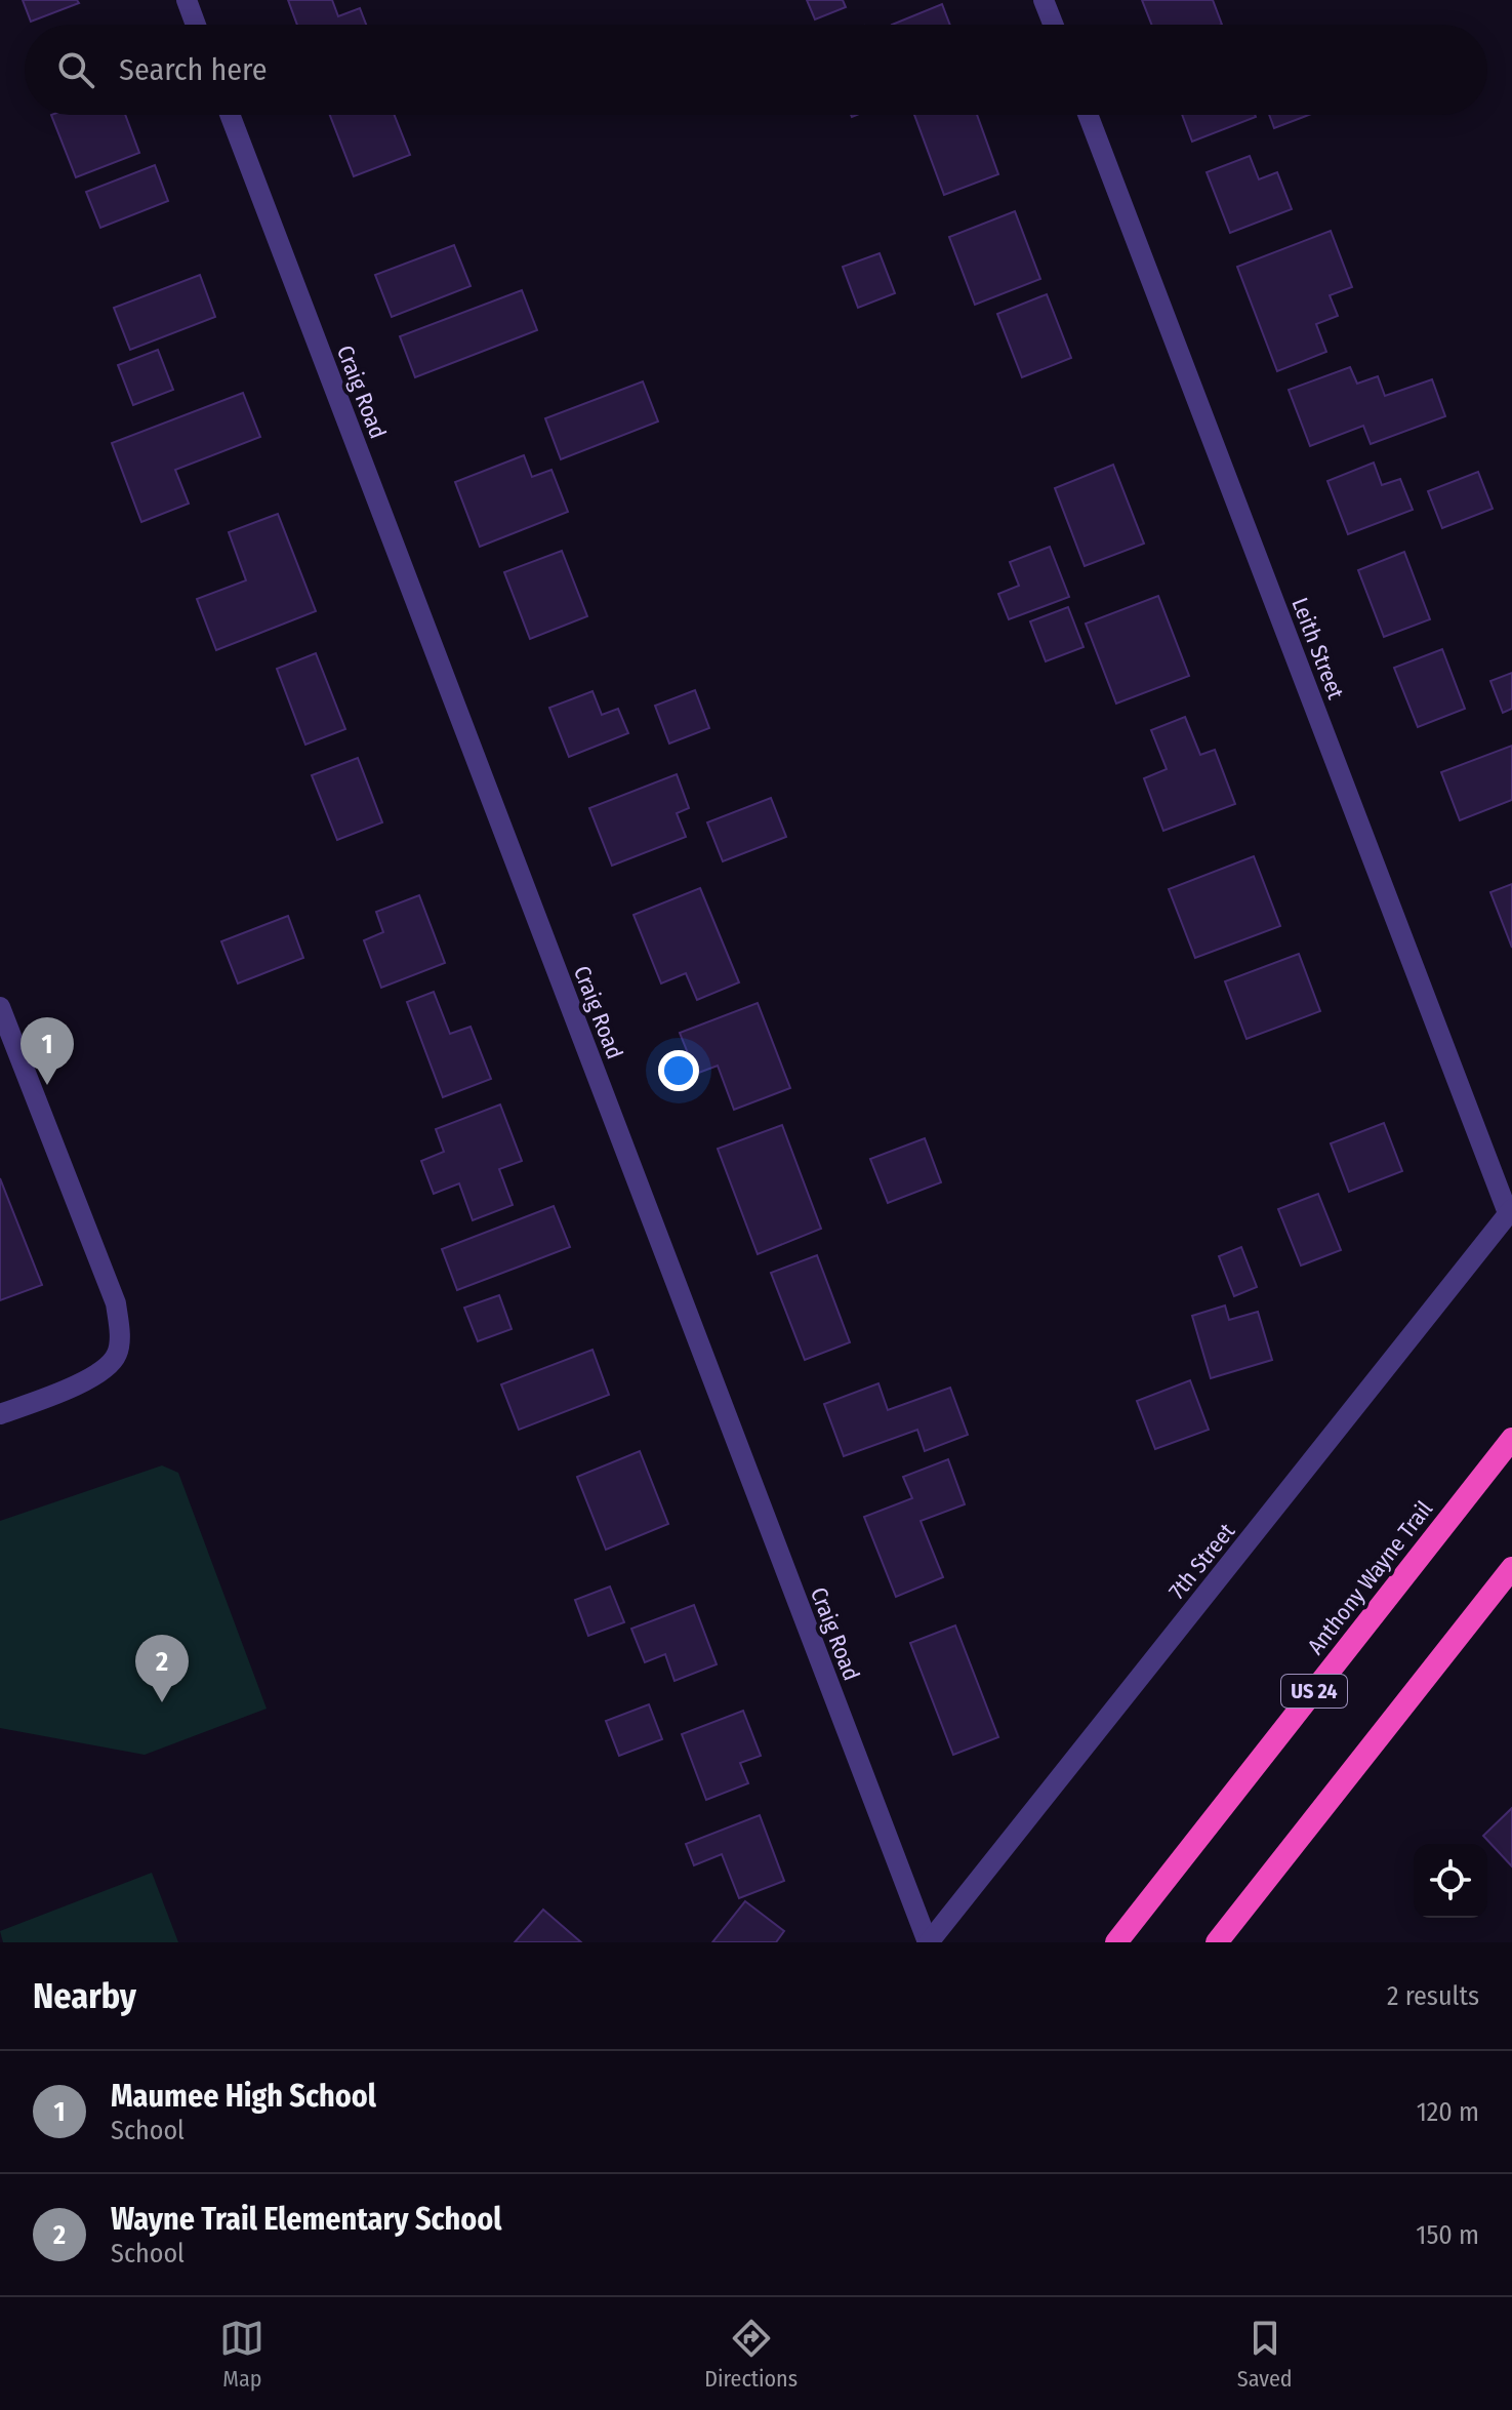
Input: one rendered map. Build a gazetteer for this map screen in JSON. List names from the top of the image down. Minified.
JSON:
{"streets":{"highway":["Anthony Wayne Trail","US 24"],"street":["Craig Road","Leith Street","7th Street"]},"crossings":[["Craig Road","7th Street"],["Leith Street","7th Street"]],"page":{"search":"Search here","pins":["1","2"],"heading":["Nearby","2 results"],"list":[{"mark":"1","name":"Maumee High School","note":"School","value":"120 m"},{"mark":"2","name":"Wayne Trail Elementary School","note":"School","value":"150 m"}],"nav":["Map","Directions","Saved"]}}
